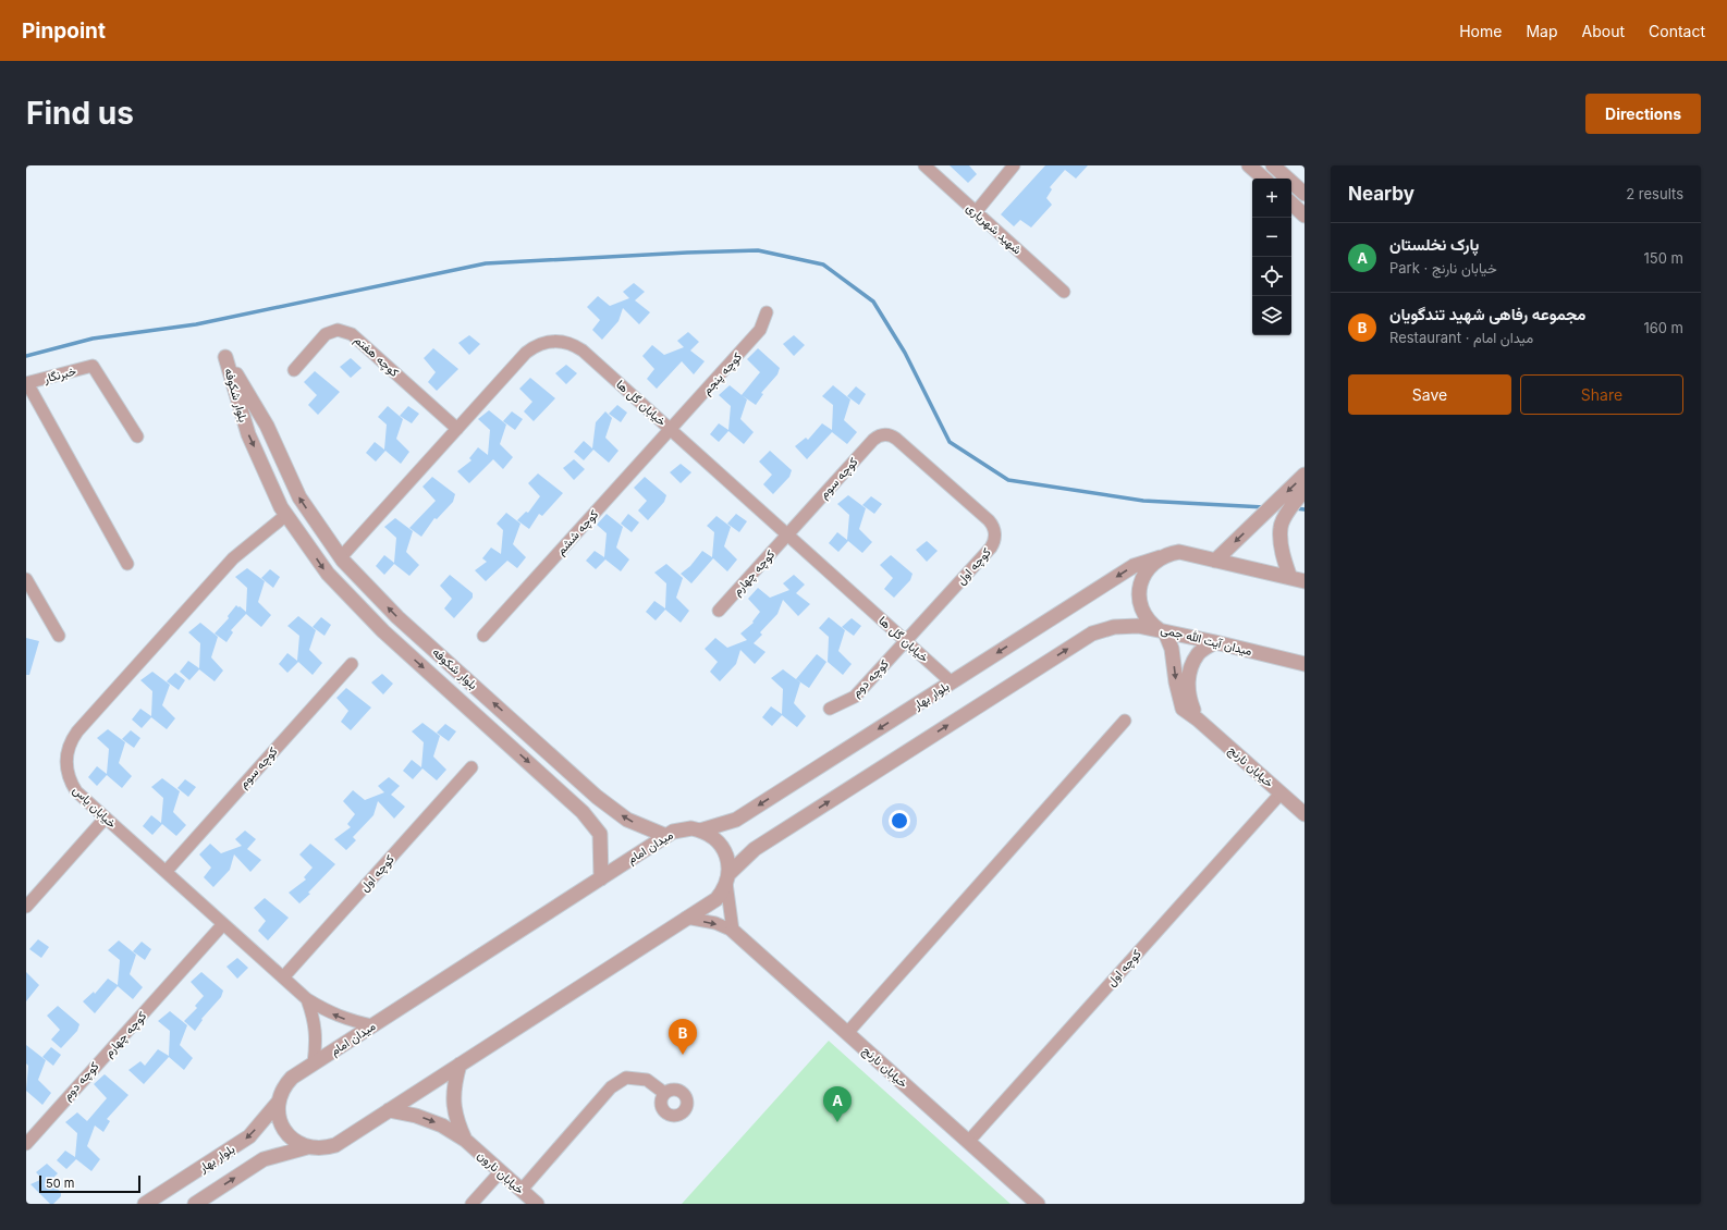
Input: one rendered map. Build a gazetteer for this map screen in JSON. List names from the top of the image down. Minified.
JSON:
{"streets":{"street":["شهید شهریاری","کوچه هفتم","کوچه پنجم","خبرنگار","بلوار شکوفه","خیابان گل ها","کوچه سوم","کوچه ششم","کوچه اول","کوچه چهارم","میدان آیت الله جمی","کوچه دوم","بلوار بهار","خیابان نارنج","خیابان یاس","میدان امام","خیابان نارون"]},"crossings":[["کوچه هفتم","خیابان گل ها"],["کوچه پنجم","خیابان گل ها"],["کوچه پنجم","کوچه ششم"],["بلوار شکوفه","خیابان گل ها"],["بلوار شکوفه","خیابان یاس"],["بلوار شکوفه","میدان امام"],["خیابان گل ها","کوچه سوم"],["خیابان گل ها","کوچه ششم"],["خیابان گل ها","کوچه اول"],["خیابان گل ها","کوچه چهارم"],["خیابان گل ها","کوچه دوم"],["خیابان گل ها","بلوار بهار"],["کوچه سوم","کوچه اول"],["کوچه سوم","کوچه چهارم"],["کوچه سوم","خیابان یاس"],["کوچه اول","کوچه دوم"],["کوچه اول","خیابان نارنج"],["کوچه اول","خیابان یاس"],["کوچه چهارم","کوچه دوم"],["کوچه چهارم","خیابان یاس"],["میدان آیت الله جمی","بلوار بهار"],["میدان آیت الله جمی","خیابان نارنج"],["کوچه دوم","خیابان یاس"],["بلوار بهار","میدان امام"],["خیابان یاس","میدان امام"]],"scale_bar":"50 m","page":{"header":"Pinpoint","nav":["Home","Map","About","Contact"],"buttons":["Directions",["Save","Share"]],"title":"Find us","heading":["Nearby","2 results"],"map_buttons":["+","−"],"list":[{"mark":"A","name":"پارک نخلستان","note":"Park · خیابان نارنج","value":"150 m"},{"mark":"B","name":"مجموعه رفاهی شهید تندگویان","note":"Restaurant · میدان امام","value":"160 m"}],"pins":["B","A"],"scale":"50 m"}}
